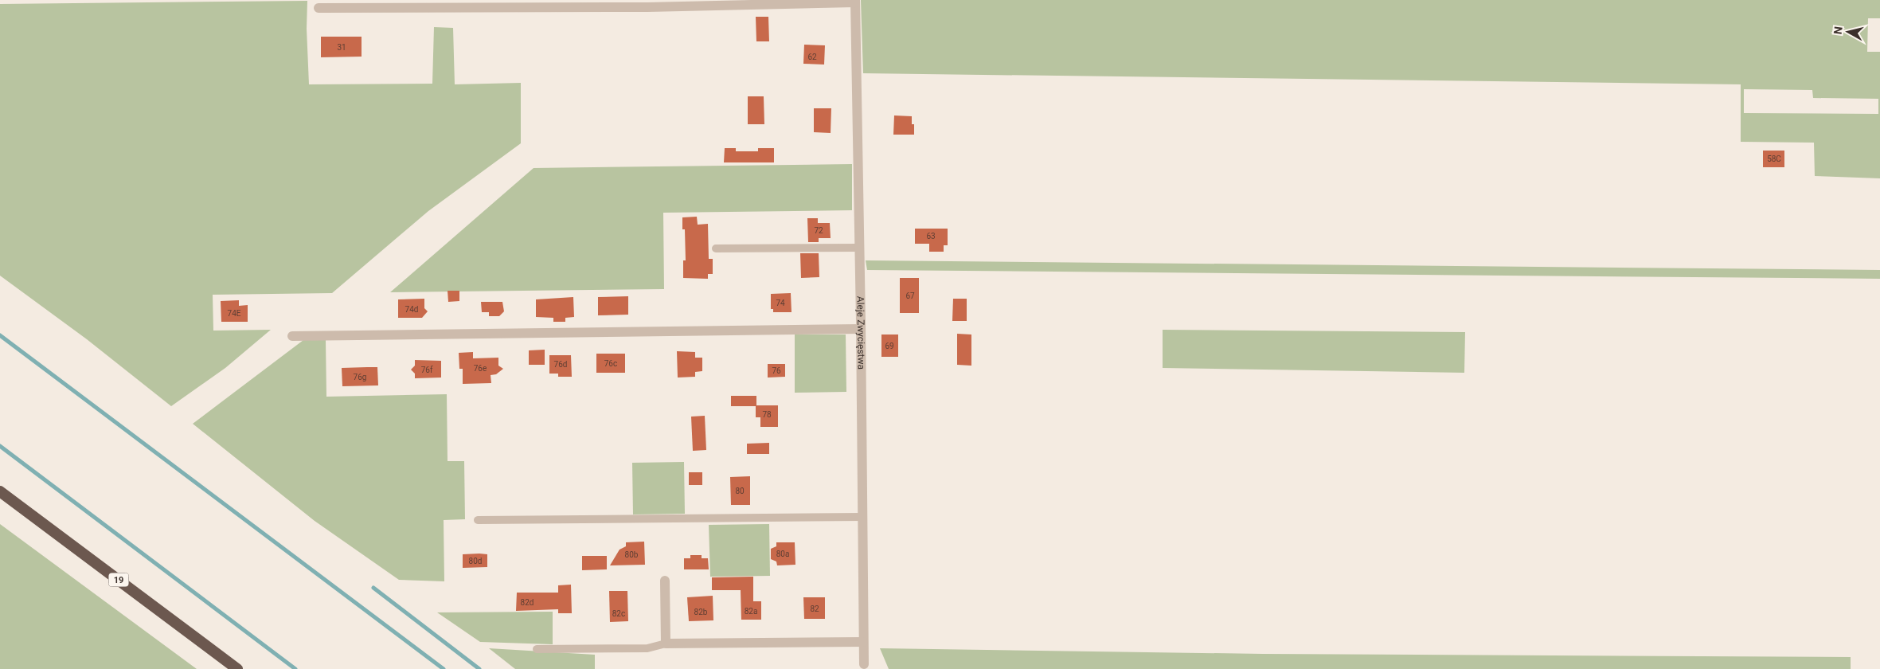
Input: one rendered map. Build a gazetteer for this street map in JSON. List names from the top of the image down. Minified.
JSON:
{"streets":{"highway":["19"],"street":["Aleje Zwycięstwa"]},"house_numbers":["31","62","58C","72","63","67","74","74d","74E","69","76c","76d","76e","76f","76","76g","78","80","80a","80b","80d","82d","82","82a","82b","82c"],"north":"left"}
